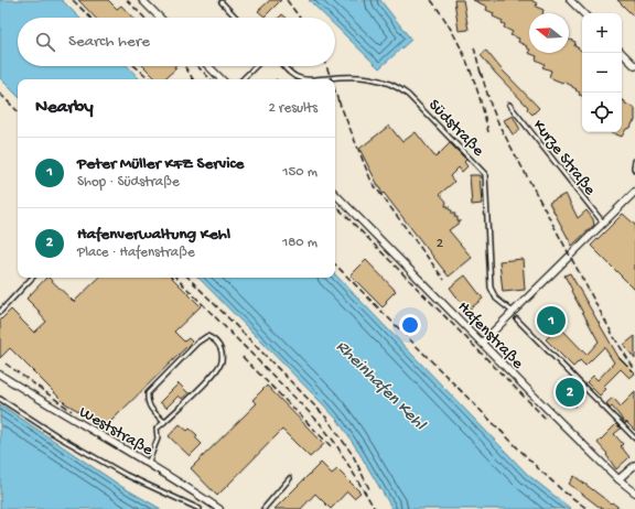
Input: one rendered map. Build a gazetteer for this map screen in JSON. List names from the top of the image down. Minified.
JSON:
{"streets":{"street":["Hafenstraße","Weststraße"],"lane":["Südstraße","Kurze Straße"]},"water":["Rheinhafen Kehl"],"house_numbers":["2"],"north":"left","page":{"map_buttons":["+","−"],"search":"Search here","heading":["Nearby","2 results"],"list":[{"mark":"1","name":"Peter Müller KFZ Service","note":"Shop · Südstraße","value":"150 m"},{"mark":"2","name":"Hafenverwaltung Kehl","note":"Place · Hafenstraße","value":"180 m"}],"pins":["1","2"]}}
